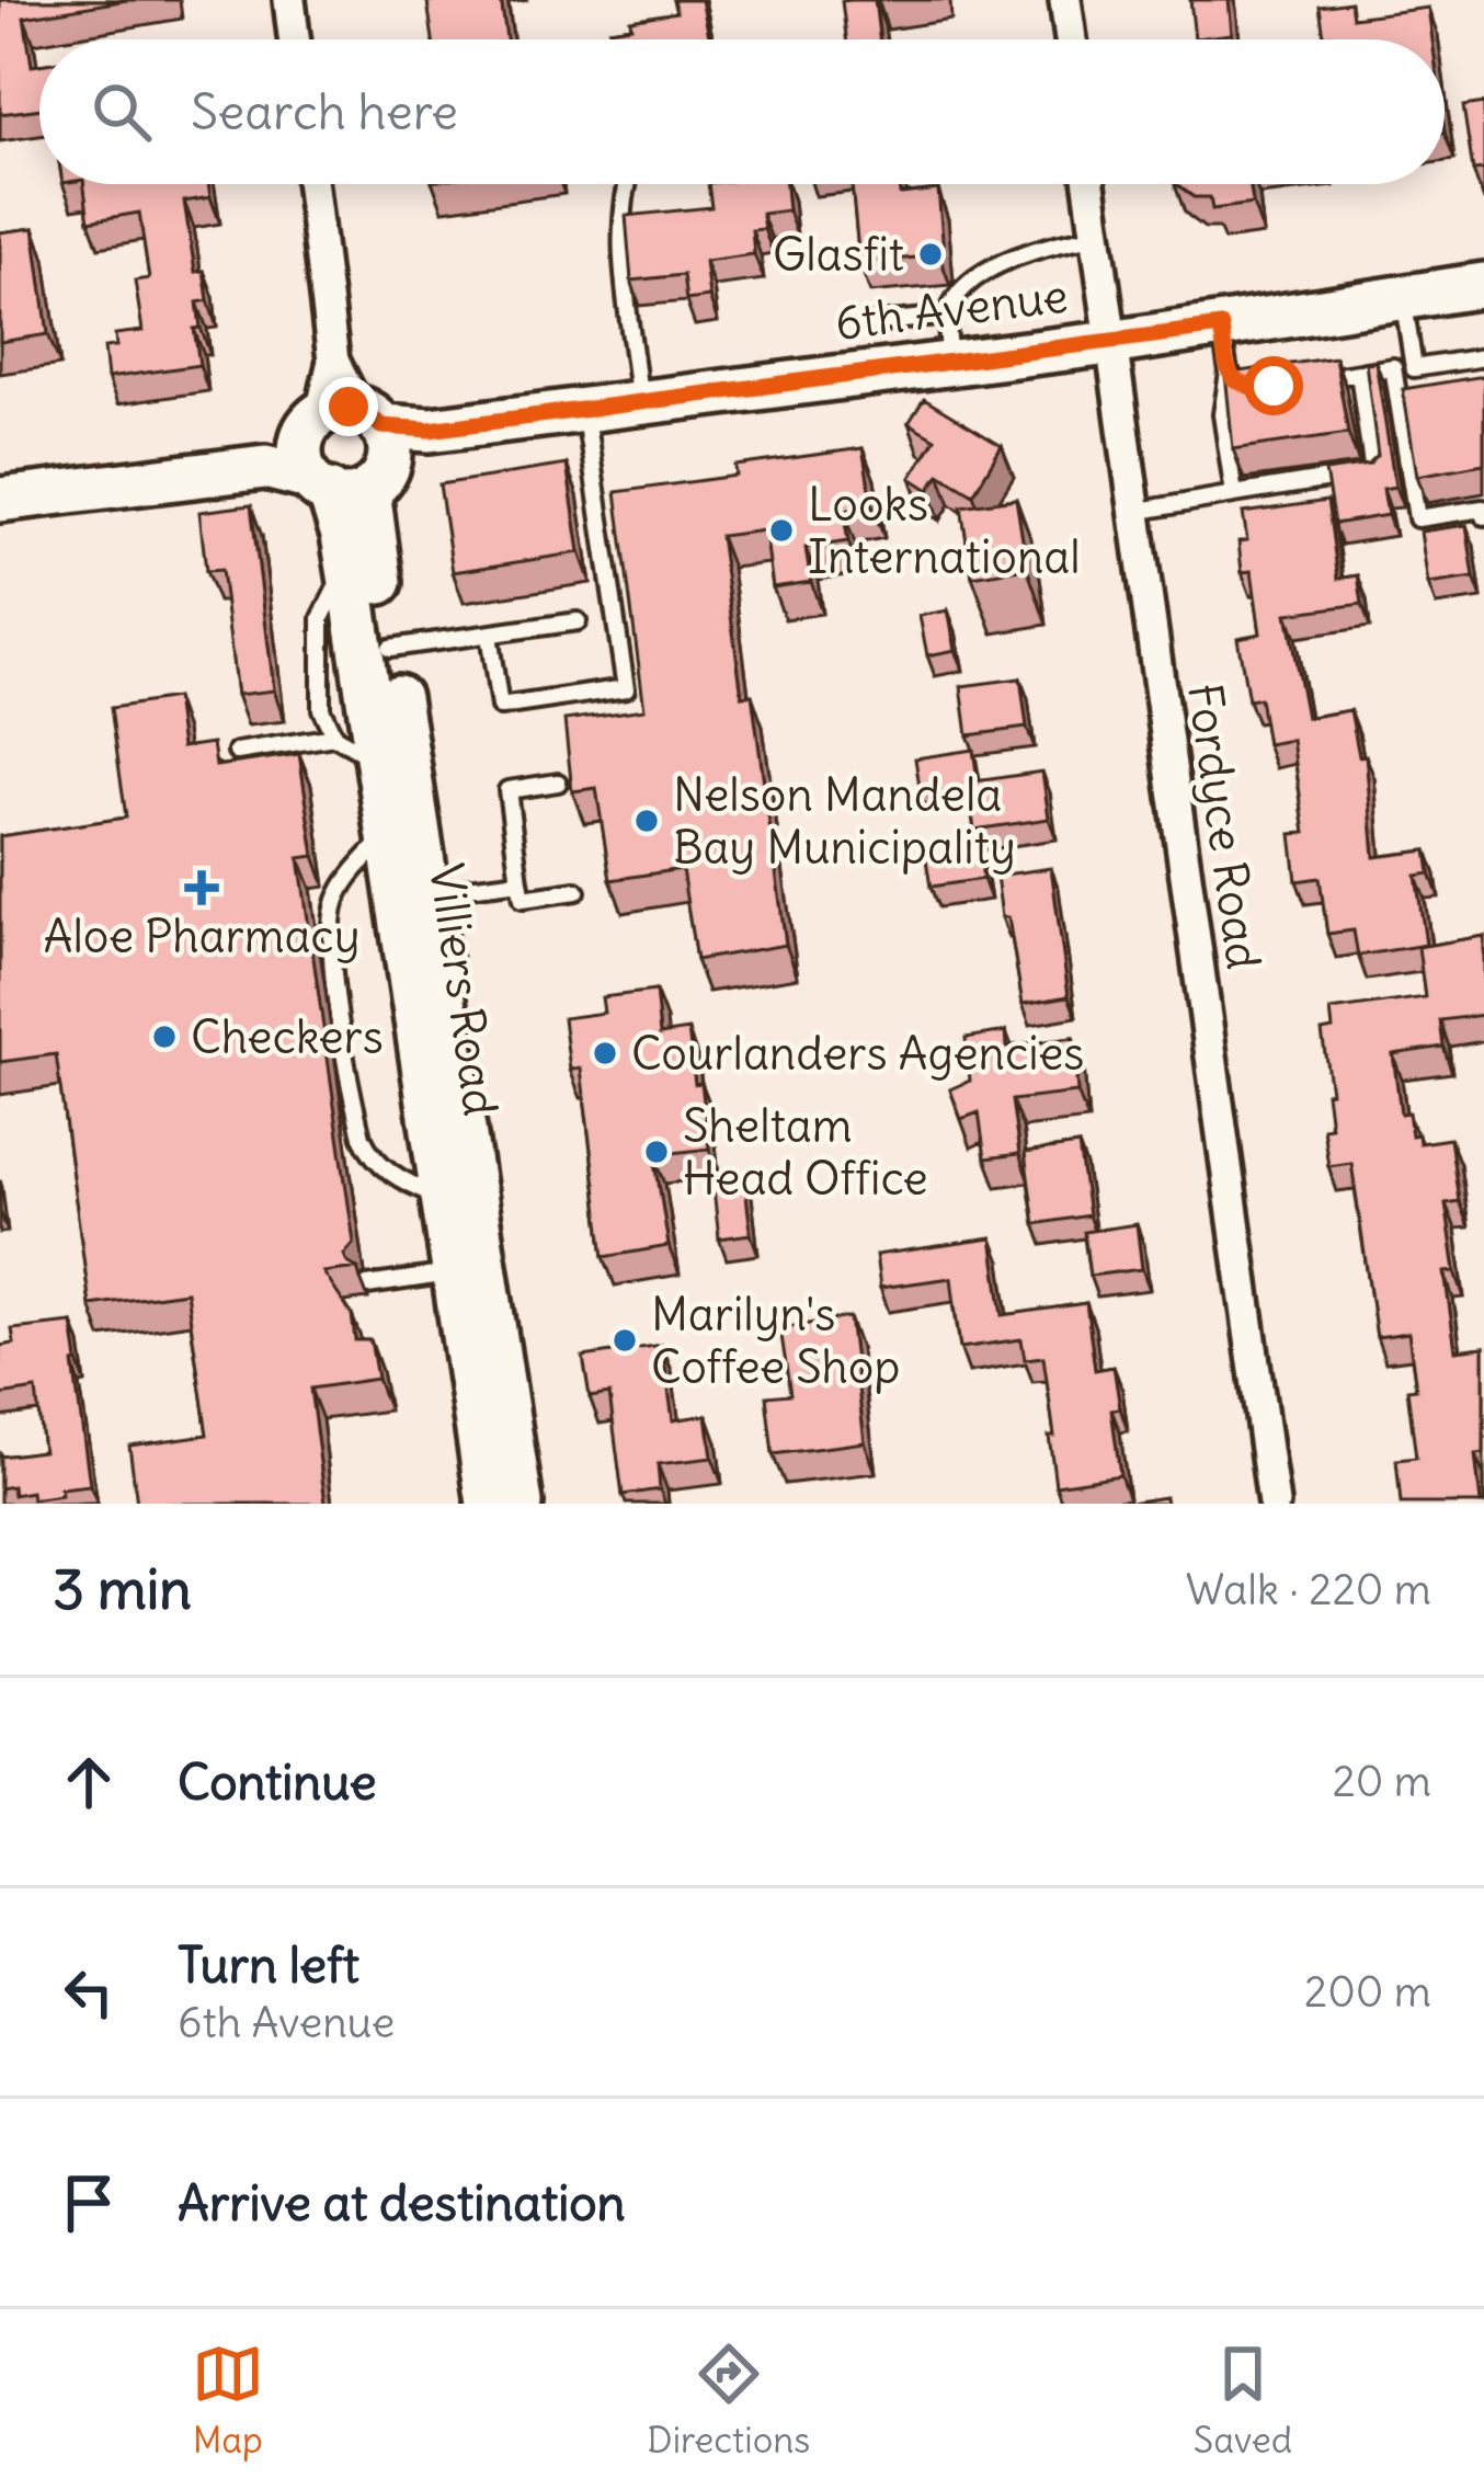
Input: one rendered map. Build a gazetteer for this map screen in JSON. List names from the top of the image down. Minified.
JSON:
{"streets":{"street":["6th Avenue","Fordyce Road","Villiers Road"]},"crossings":[["6th Avenue","Fordyce Road"],["6th Avenue","Villiers Road"]],"places":{"other":["Glasfit","Looks International","Nelson Mandela Bay Municipality","Checkers","Courlanders Agencies","Sheltam Head Office","Marilyn's Coffee Shop"],"health":["Aloe Pharmacy"]},"page":{"search":"Search here","heading":["3 min","Walk · 220 m"],"list":[["Continue","20 m"],["Turn left","6th Avenue","200 m"],"Arrive at destination"],"nav":["Map","Directions","Saved"]}}
